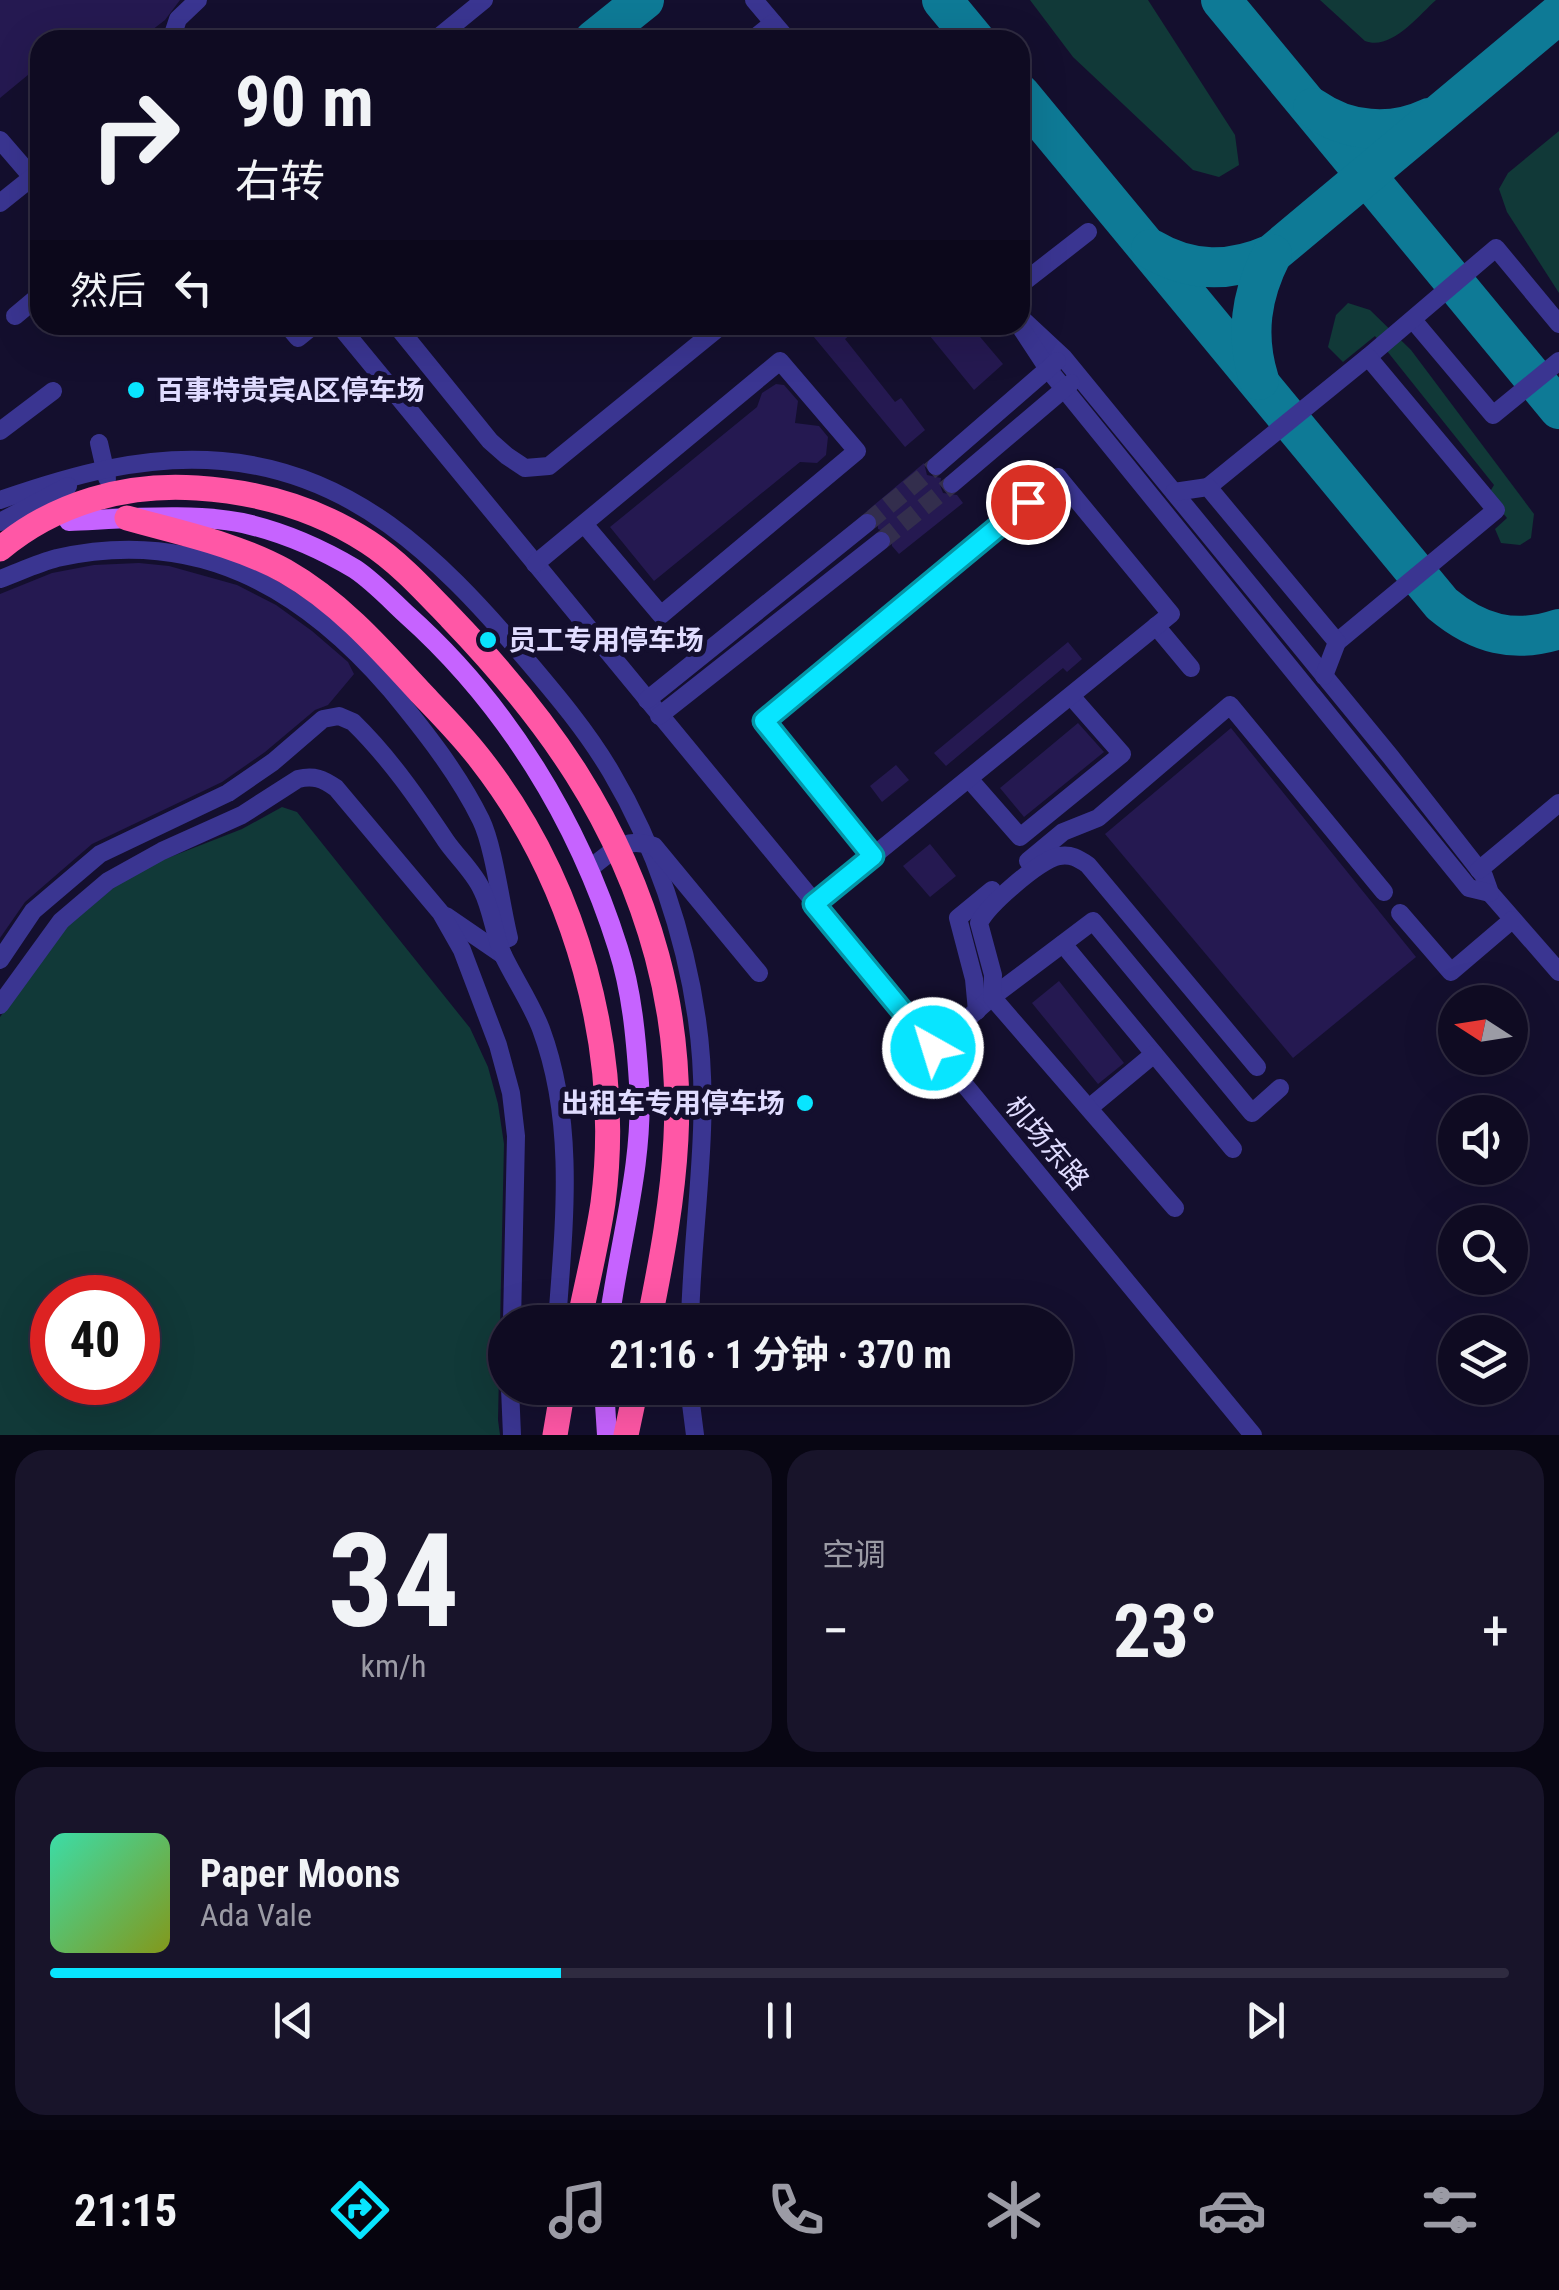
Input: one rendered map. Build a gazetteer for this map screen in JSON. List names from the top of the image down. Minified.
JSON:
{"streets":{"street":["机场东路"]},"places":["百事特贵宾A区停车场","员工专用停车场","出租车专用停车场"],"north":"left","page":{"turn":["90 m","右转"],"then":"然后","limit":"40","trip":"21:16 · 1 分钟 · 370 m","tile":[["34","km/h"],"空调"],"heat":["−","23°","+"],"song":["Paper Moons","Ada Vale"],"tabs":"21:15"}}
